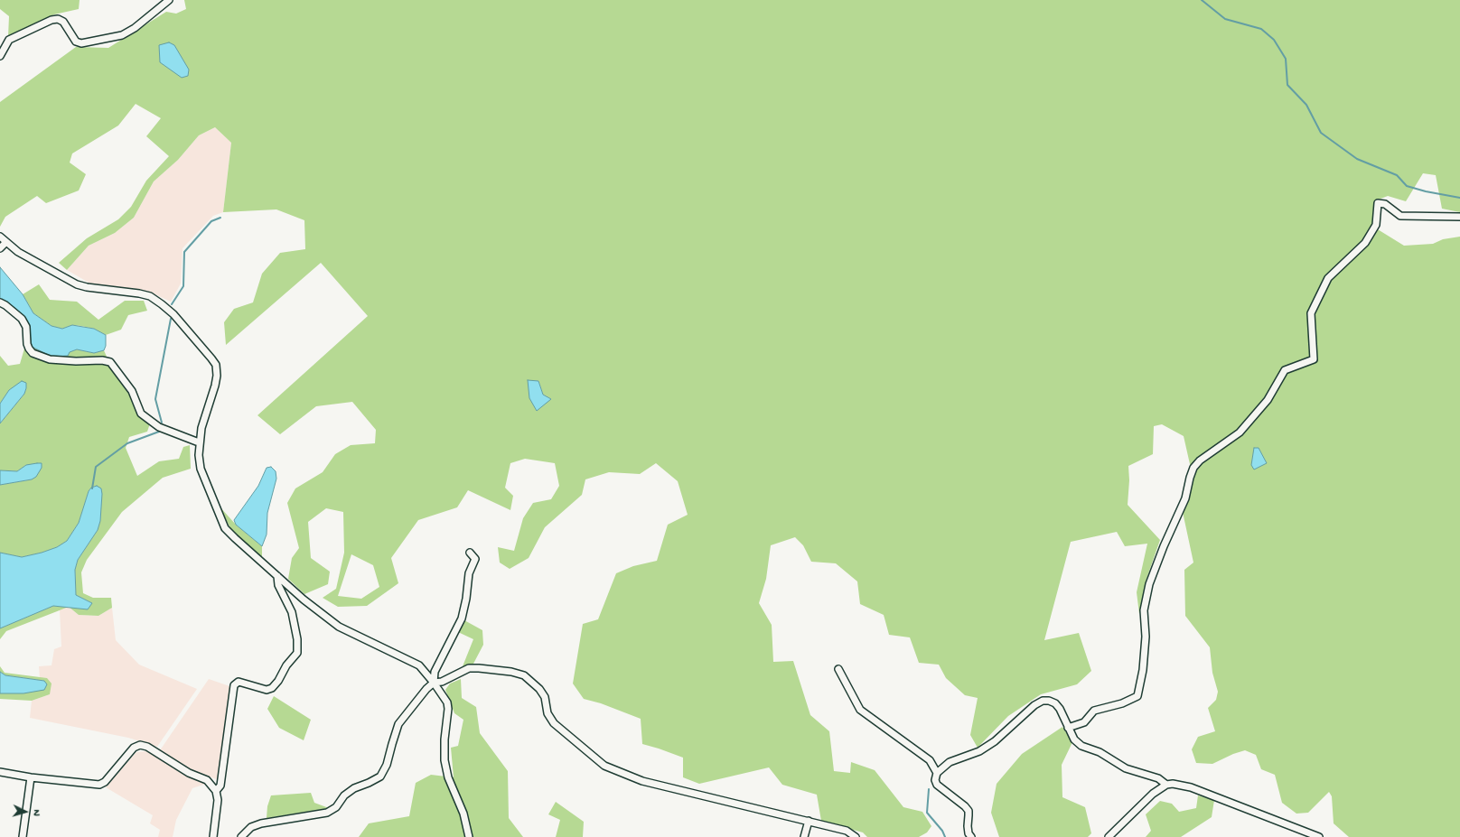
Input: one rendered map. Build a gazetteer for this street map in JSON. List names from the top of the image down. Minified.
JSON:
{"north":"right"}
